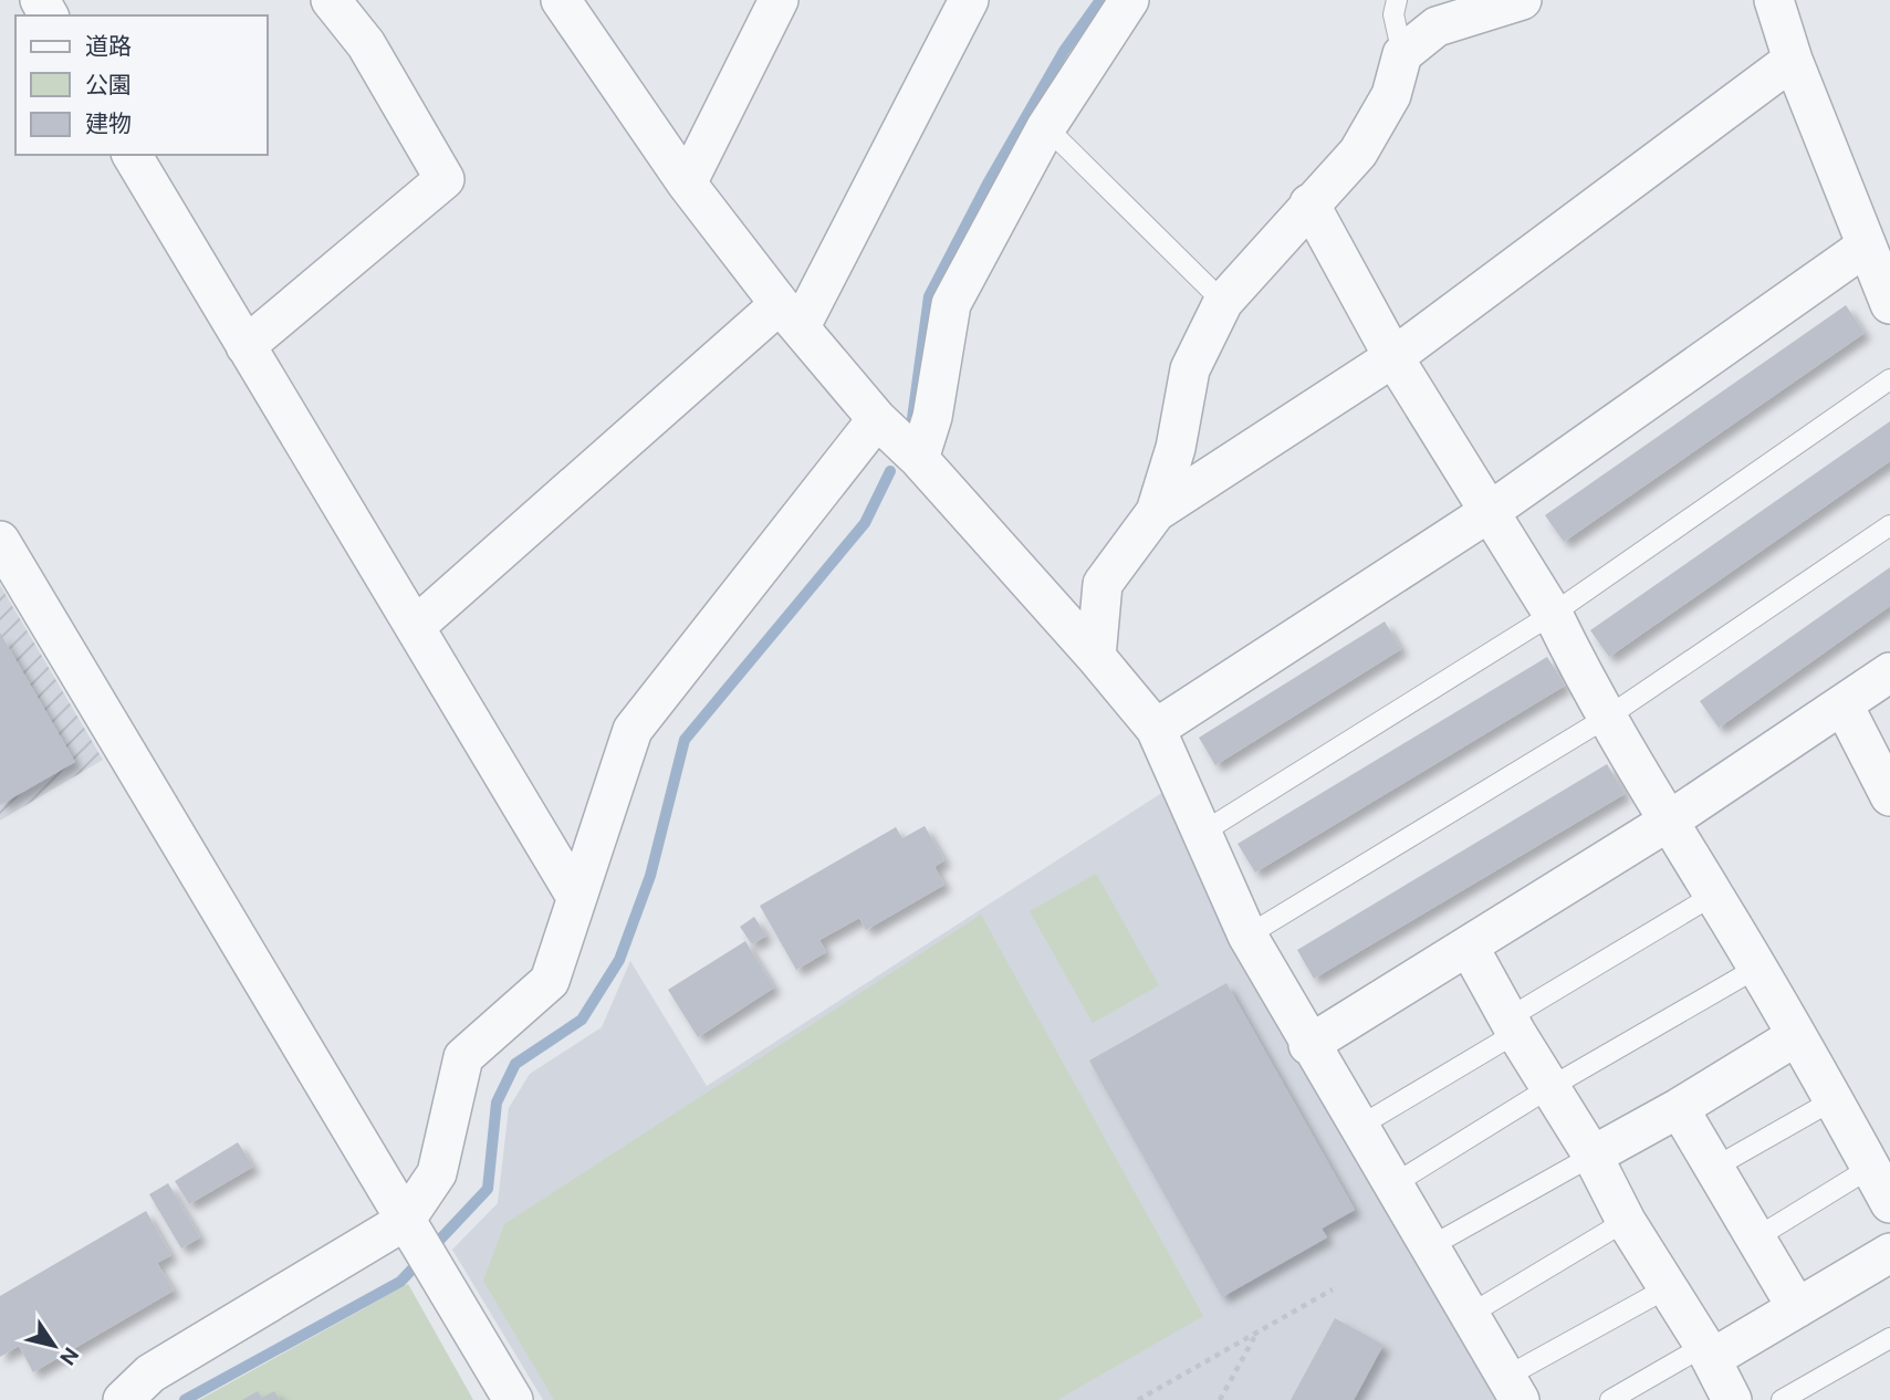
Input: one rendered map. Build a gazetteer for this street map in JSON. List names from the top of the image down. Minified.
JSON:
{"legend":["道路","公園","建物"],"north":"bottom right"}
